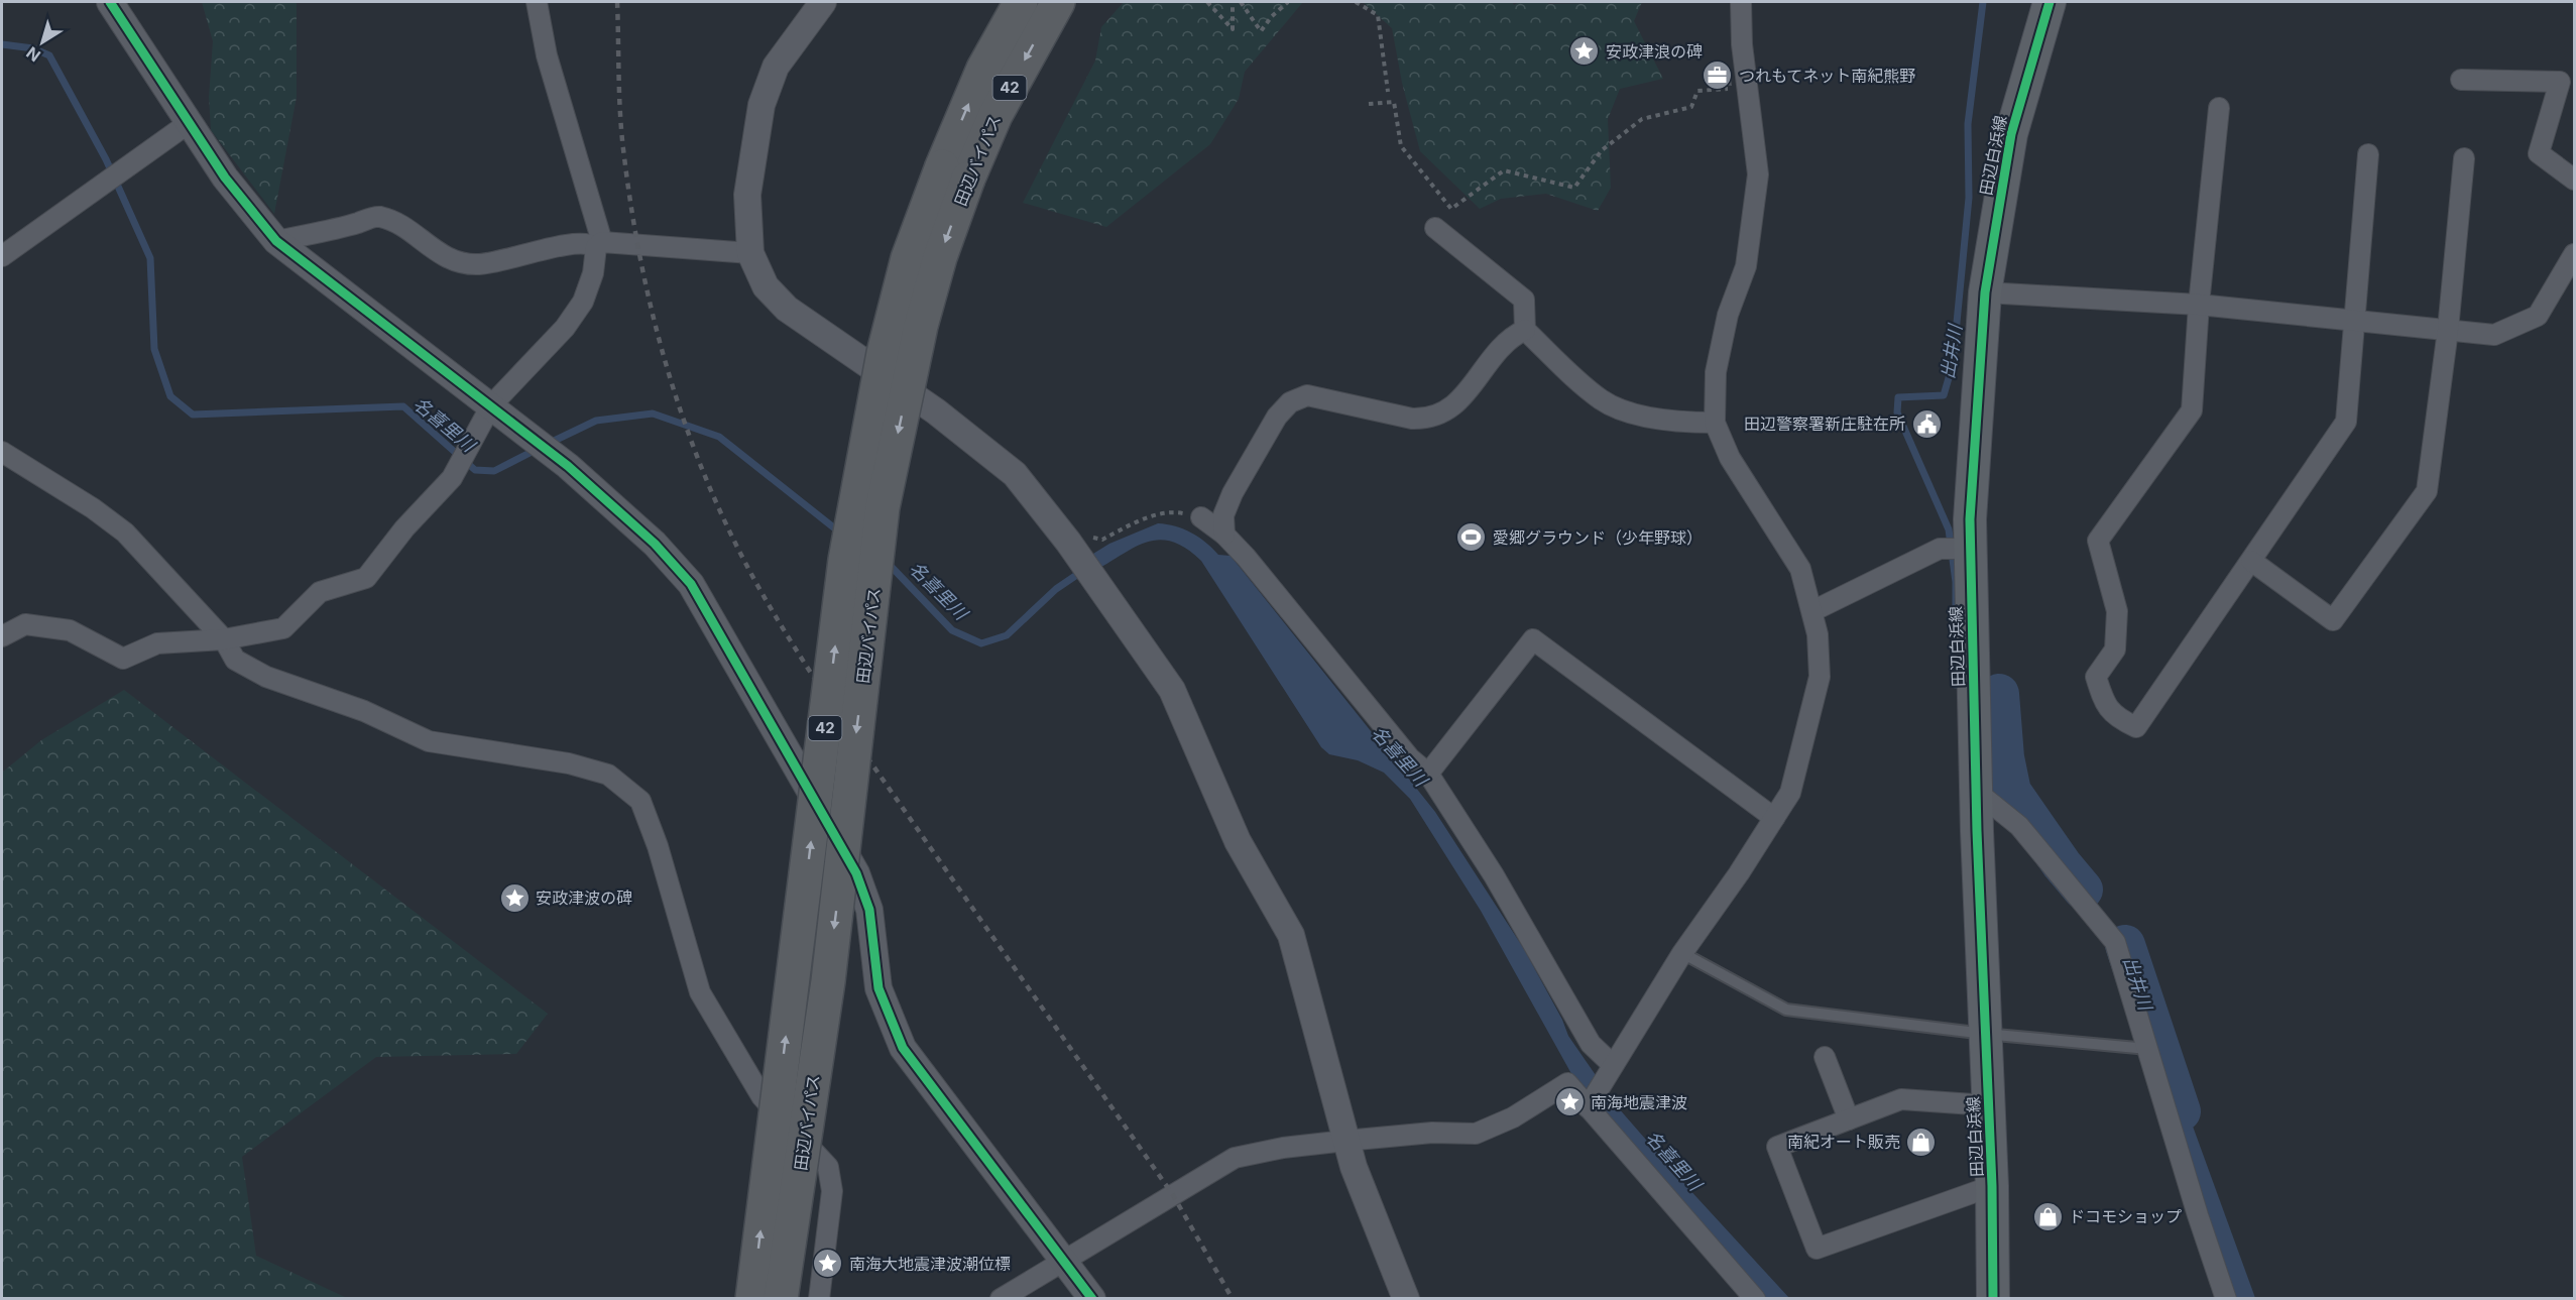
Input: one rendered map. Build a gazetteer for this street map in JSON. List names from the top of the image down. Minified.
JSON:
{"streets":{"highway":["42","田辺バイパス"],"main road":["田辺白浜線"]},"water":["出井川","名喜里川"],"places":{"place":["安政津浪の碑","安政津波の碑","南海地震津波","南海大地震津波潮位標"],"office":["つれもてネット南紀熊野"],"public building":["田辺警察署新庄駐在所"],"sports":["愛郷グラウンド（少年野球）"],"shop":["南紀オート販売","ドコモショップ"]},"north":"bottom left"}
